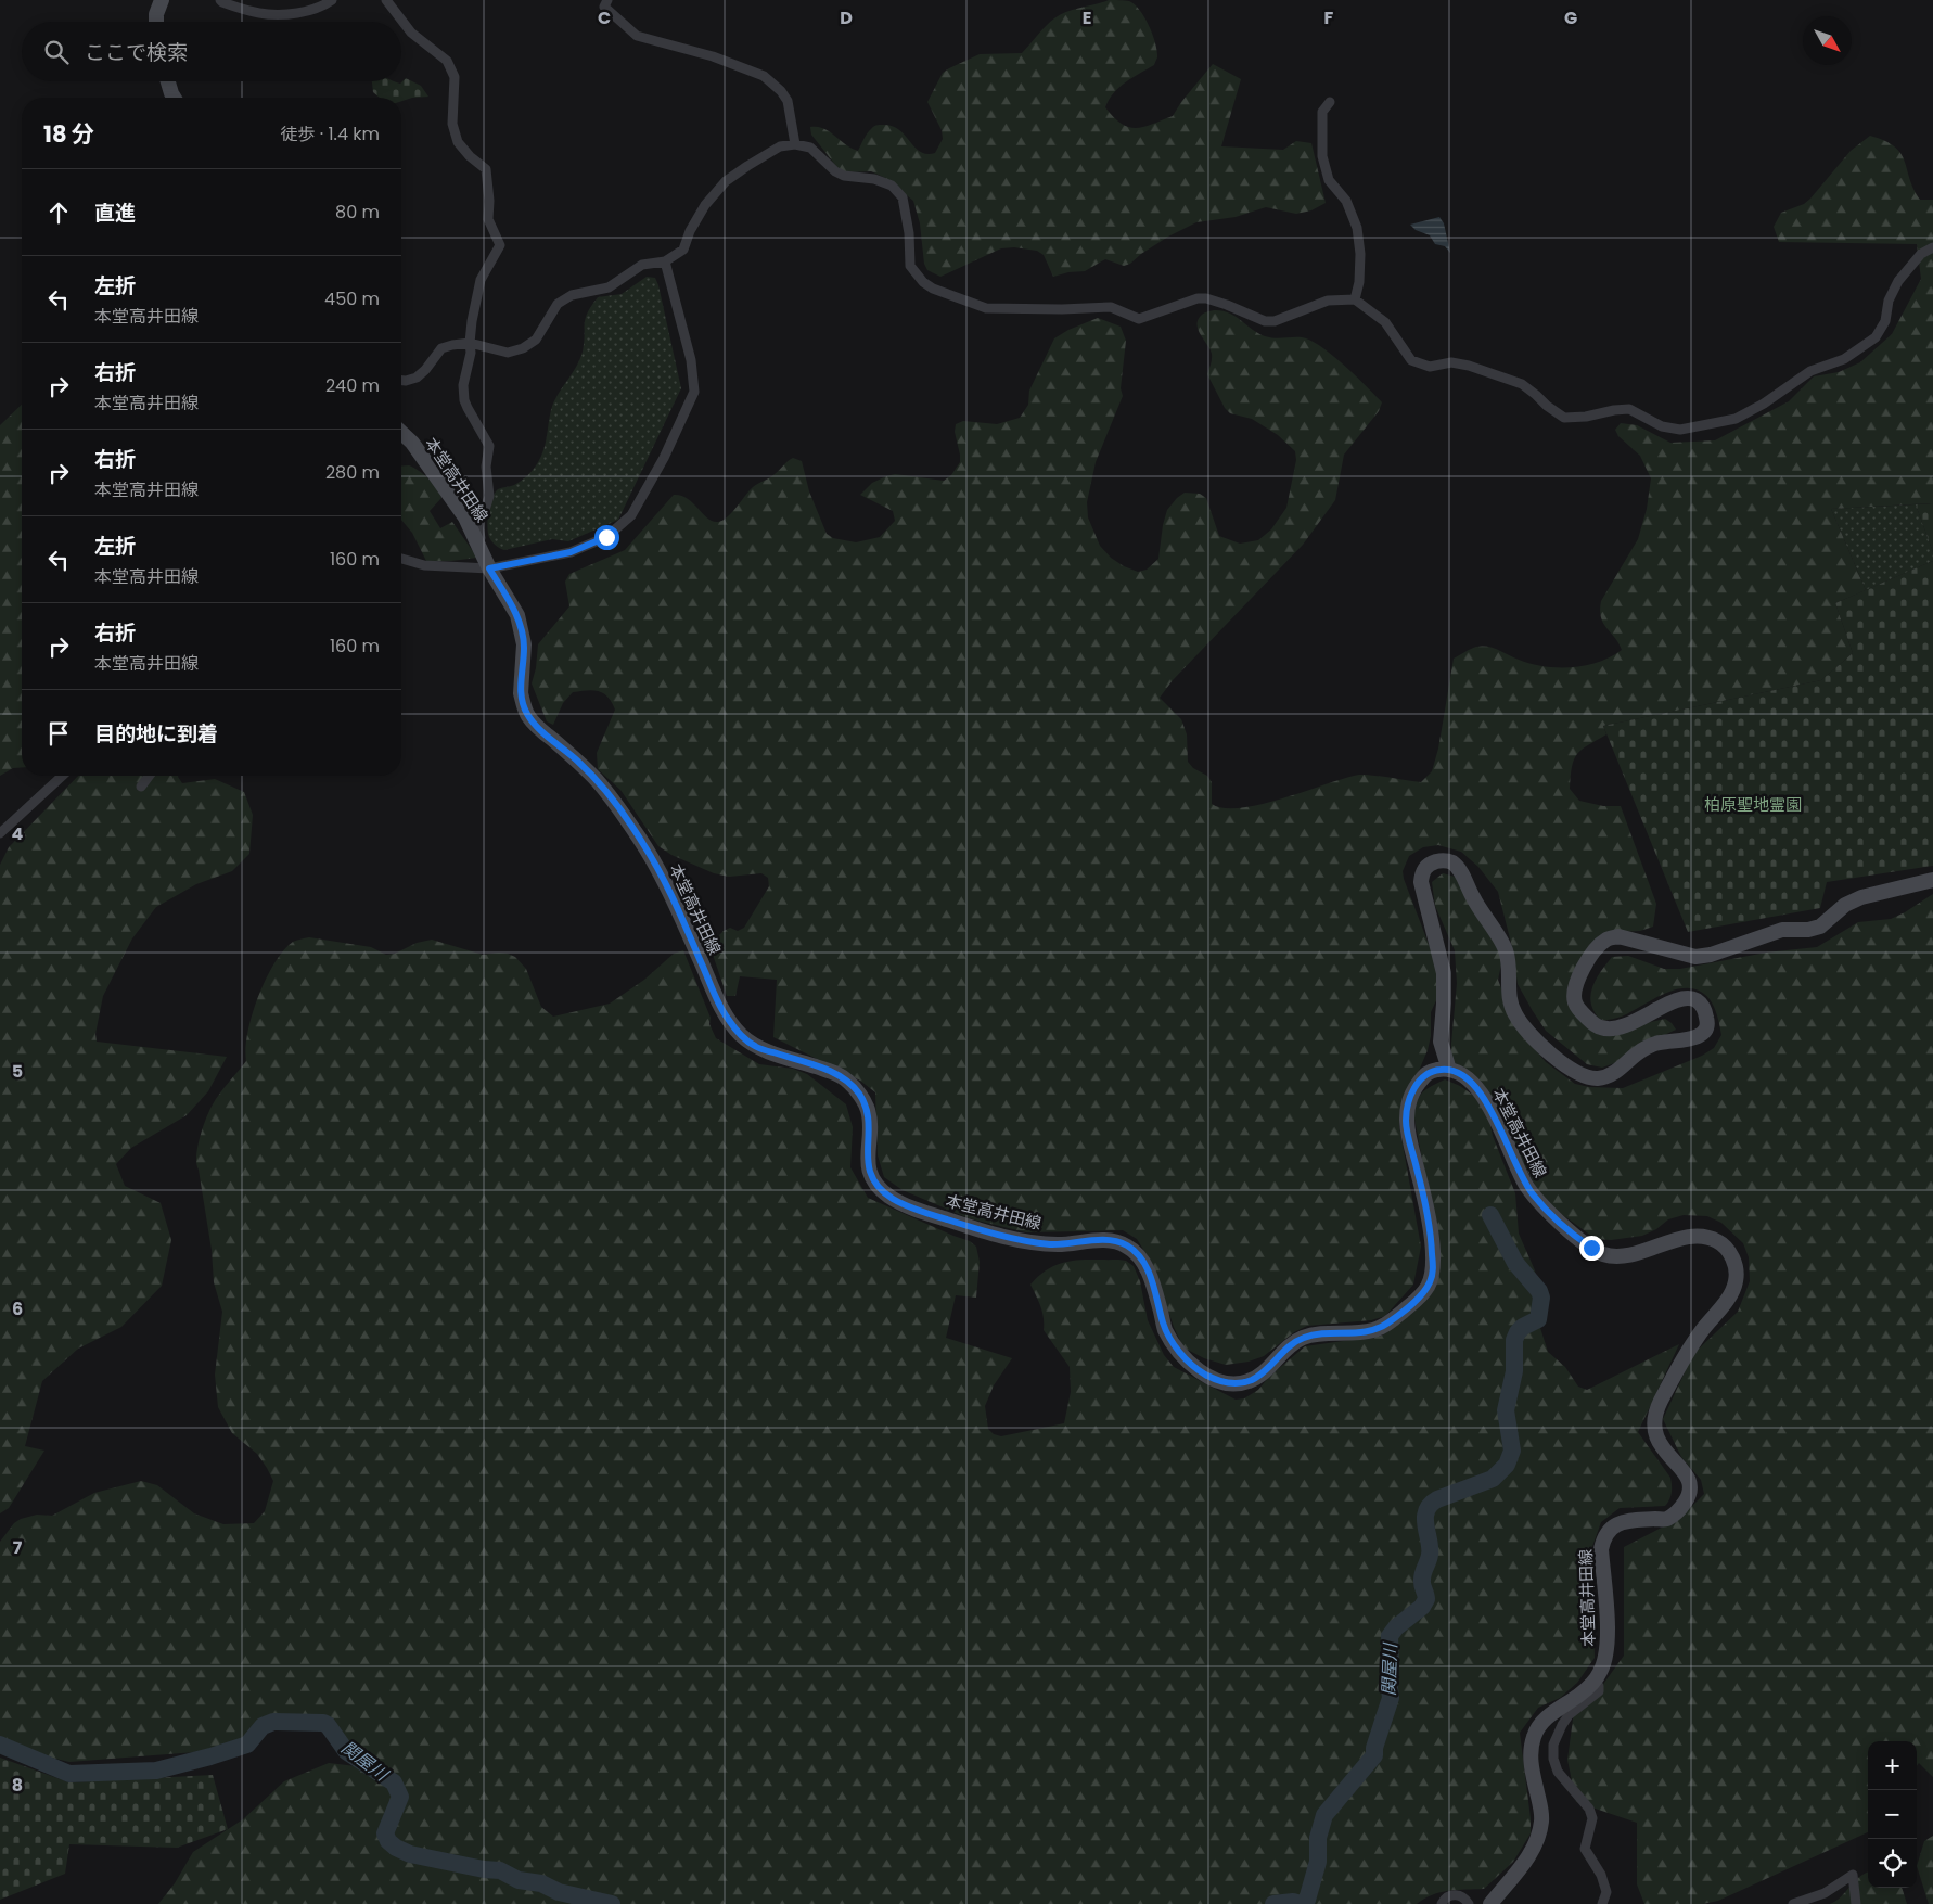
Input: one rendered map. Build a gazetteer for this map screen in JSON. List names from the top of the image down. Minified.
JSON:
{"streets":{"main road":["本堂高井田線"]},"water":["関屋川"],"parks":["柏原聖地霊園"],"north":"bottom right","page":{"search":"ここで検索","heading":["18 分","徒歩 · 1.4 km"],"list":[["直進","80 m"],["左折","本堂高井田線","450 m"],["右折","本堂高井田線","240 m"],["右折","本堂高井田線","280 m"],["左折","本堂高井田線","160 m"],["右折","本堂高井田線","160 m"],"目的地に到着"],"map_buttons":["+","−"]},"grid":{"columns":["C","D","E","F","G"],"rows":["4","5","6","7","8"]}}
